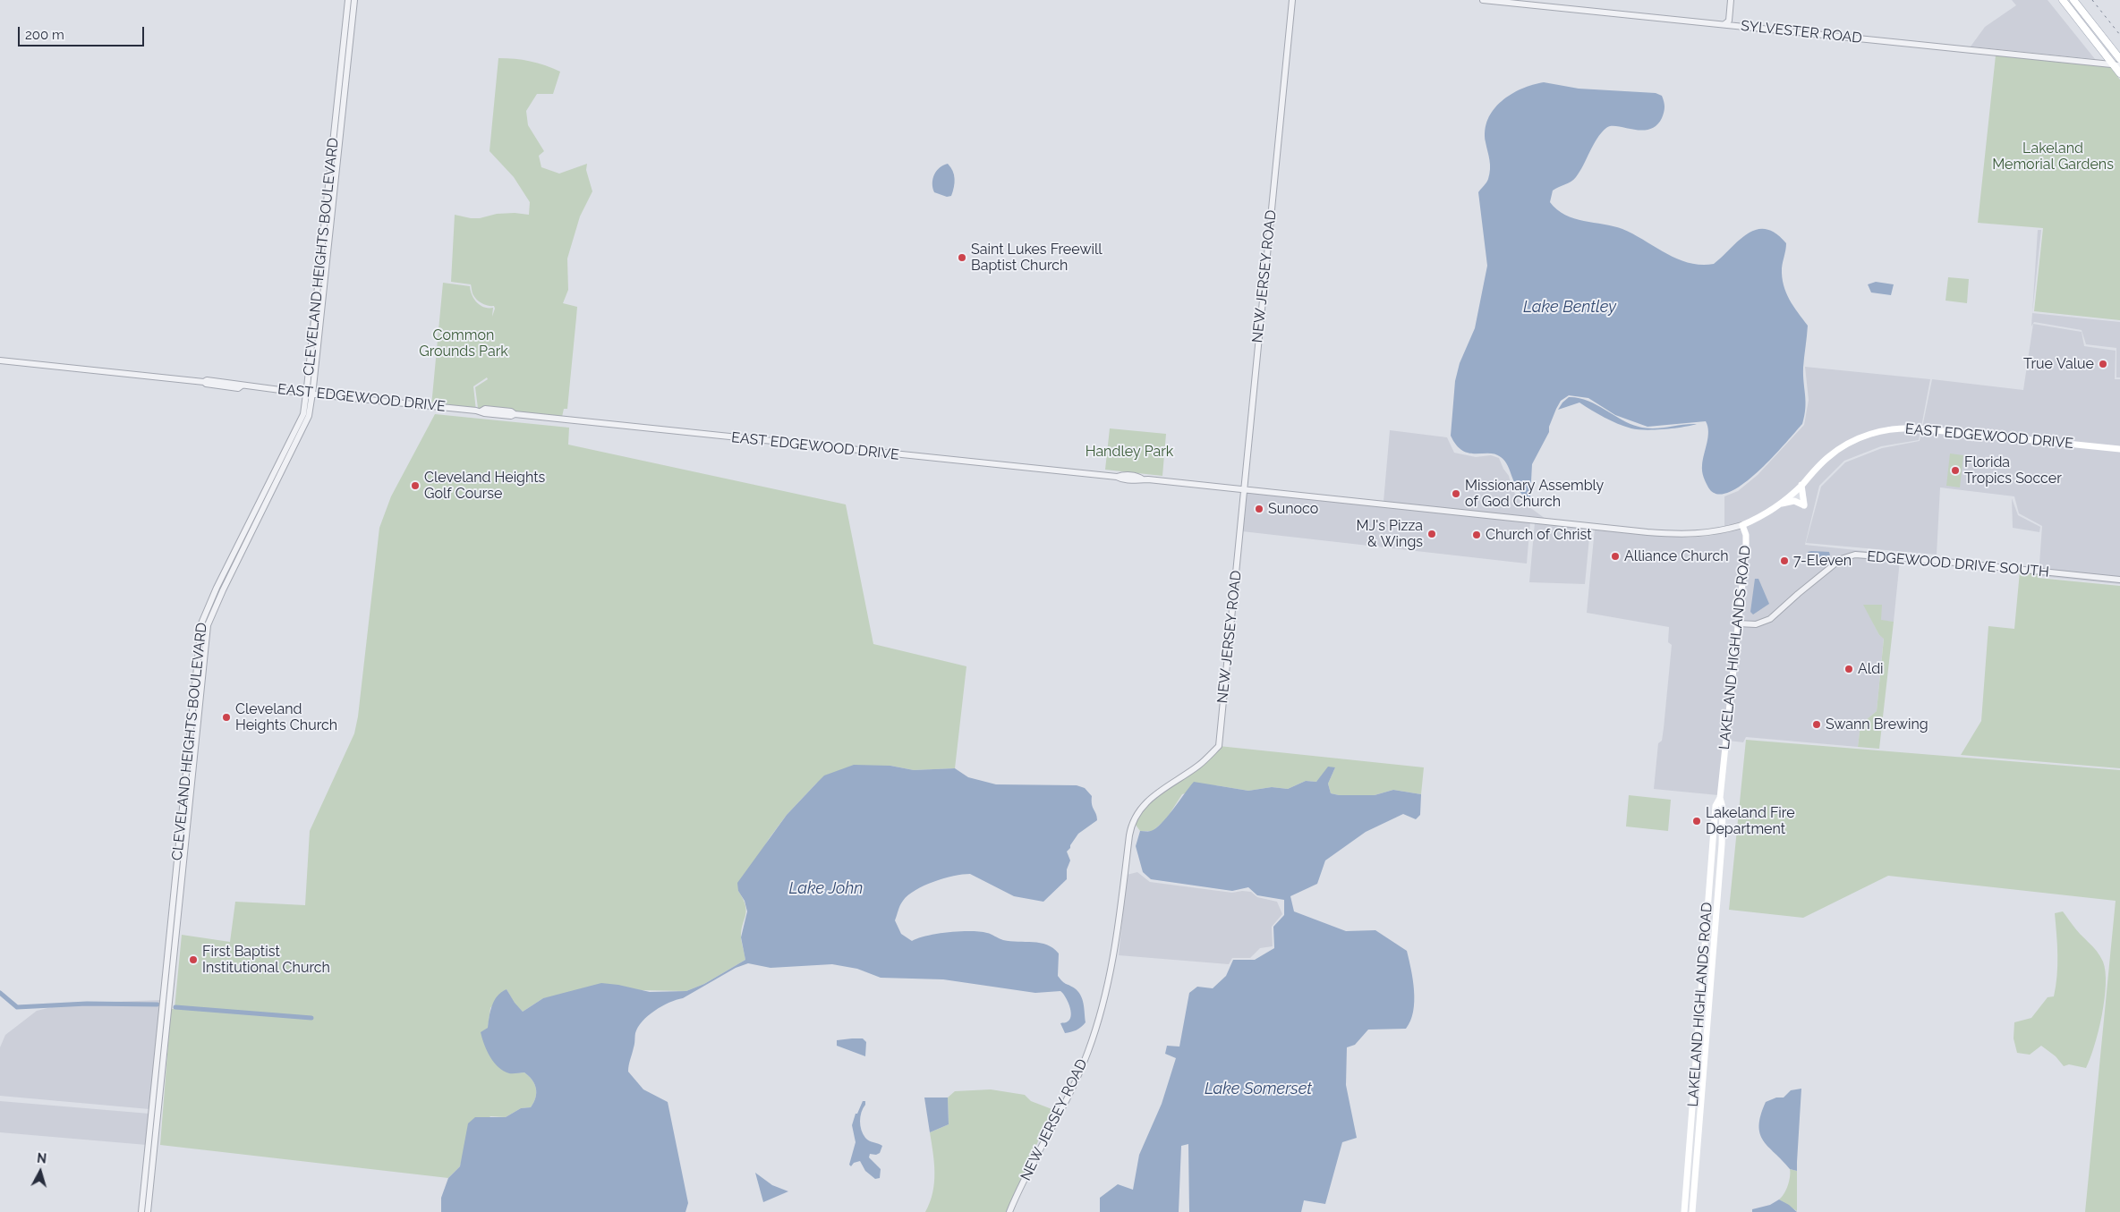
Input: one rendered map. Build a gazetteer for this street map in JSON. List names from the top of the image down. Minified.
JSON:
{"streets":{"main road":["EAST EDGEWOOD DRIVE","LAKELAND HIGHLANDS ROAD"],"street":["SYLVESTER ROAD","CLEVELAND HEIGHTS BOULEVARD","NEW JERSEY ROAD","EDGEWOOD DRIVE SOUTH"]},"crossings":[["CLEVELAND HEIGHTS BOULEVARD","EAST EDGEWOOD DRIVE"],["NEW JERSEY ROAD","EAST EDGEWOOD DRIVE"],["EAST EDGEWOOD DRIVE","LAKELAND HIGHLANDS ROAD"],["EDGEWOOD DRIVE SOUTH","LAKELAND HIGHLANDS ROAD"]],"water":["Lake Bentley","Lake John","Lake Somerset"],"parks":["Lakeland Memorial Gardens","Common Grounds Park","Handley Park"],"places":["Saint Lukes Freewill Baptist Church","True Value","Florida Tropics Soccer","Cleveland Heights Golf Course","Missionary Assembly of God Church","Sunoco","MJ's Pizza & Wings","Church of Christ","Alliance Church","7-Eleven","Aldi","Cleveland Heights Church","Swann Brewing","Lakeland Fire Department","First Baptist Institutional Church"],"scale_bar":"200 m","north":"top"}
